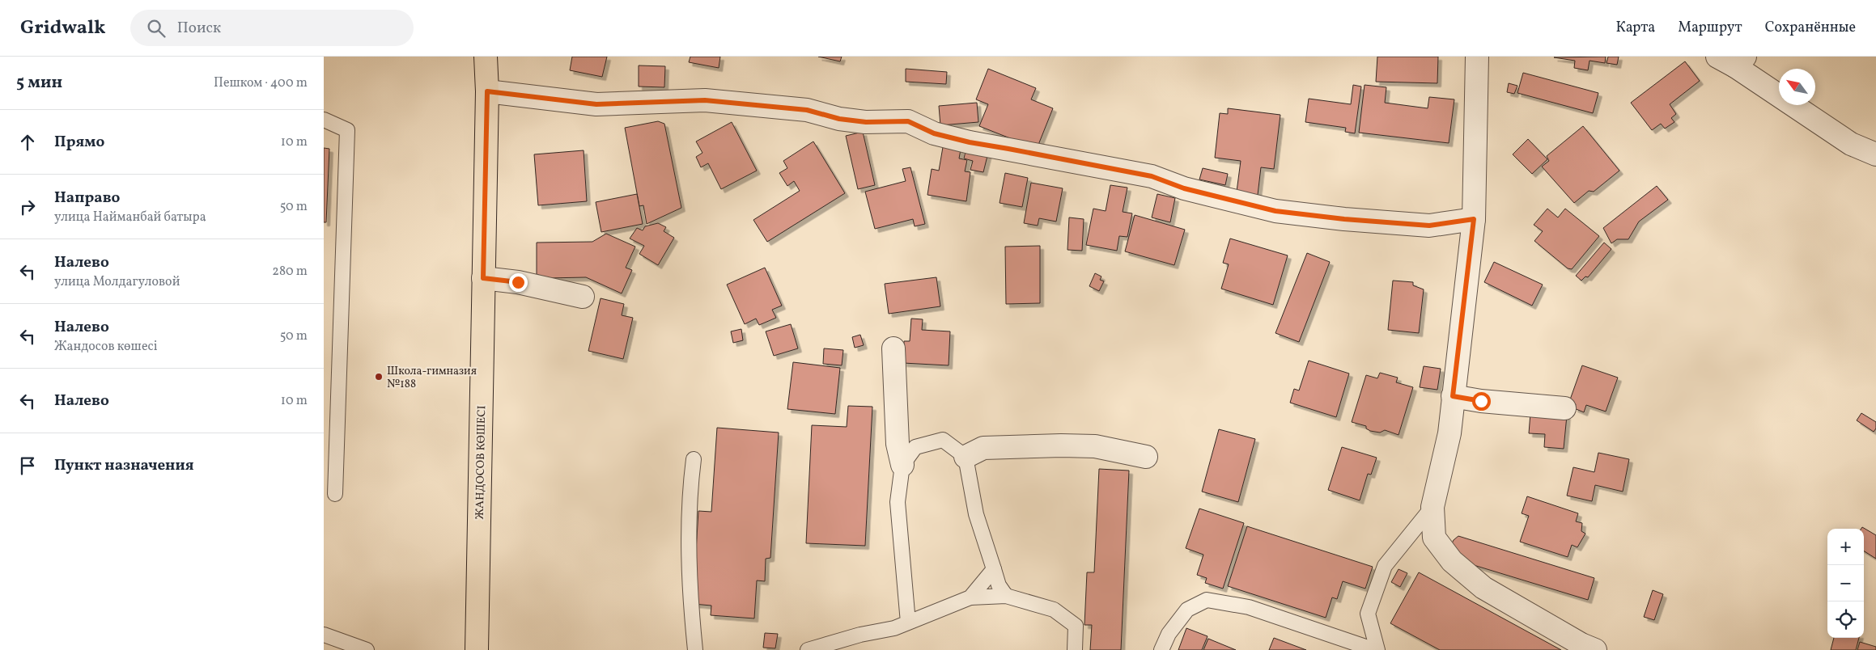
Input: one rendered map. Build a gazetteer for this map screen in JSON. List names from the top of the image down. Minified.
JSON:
{"streets":{"main road":["ЖАНДОСОВ КӨШЕСІ"]},"places":["Школа-гимназия №188"],"north":"top left","page":{"header":"Gridwalk","search":"Поиск","nav":["Карта","Маршрут","Сохранённые"],"heading":["5 мин","Пешком · 400 m"],"list":[["Прямо","10 m"],["Направо","улица Найманбай батыра","50 m"],["Налево","улица Молдагуловой","280 m"],["Налево","Жандосов көшесі","50 m"],["Налево","10 m"],"Пункт назначения"],"map_buttons":["+","−"]}}
